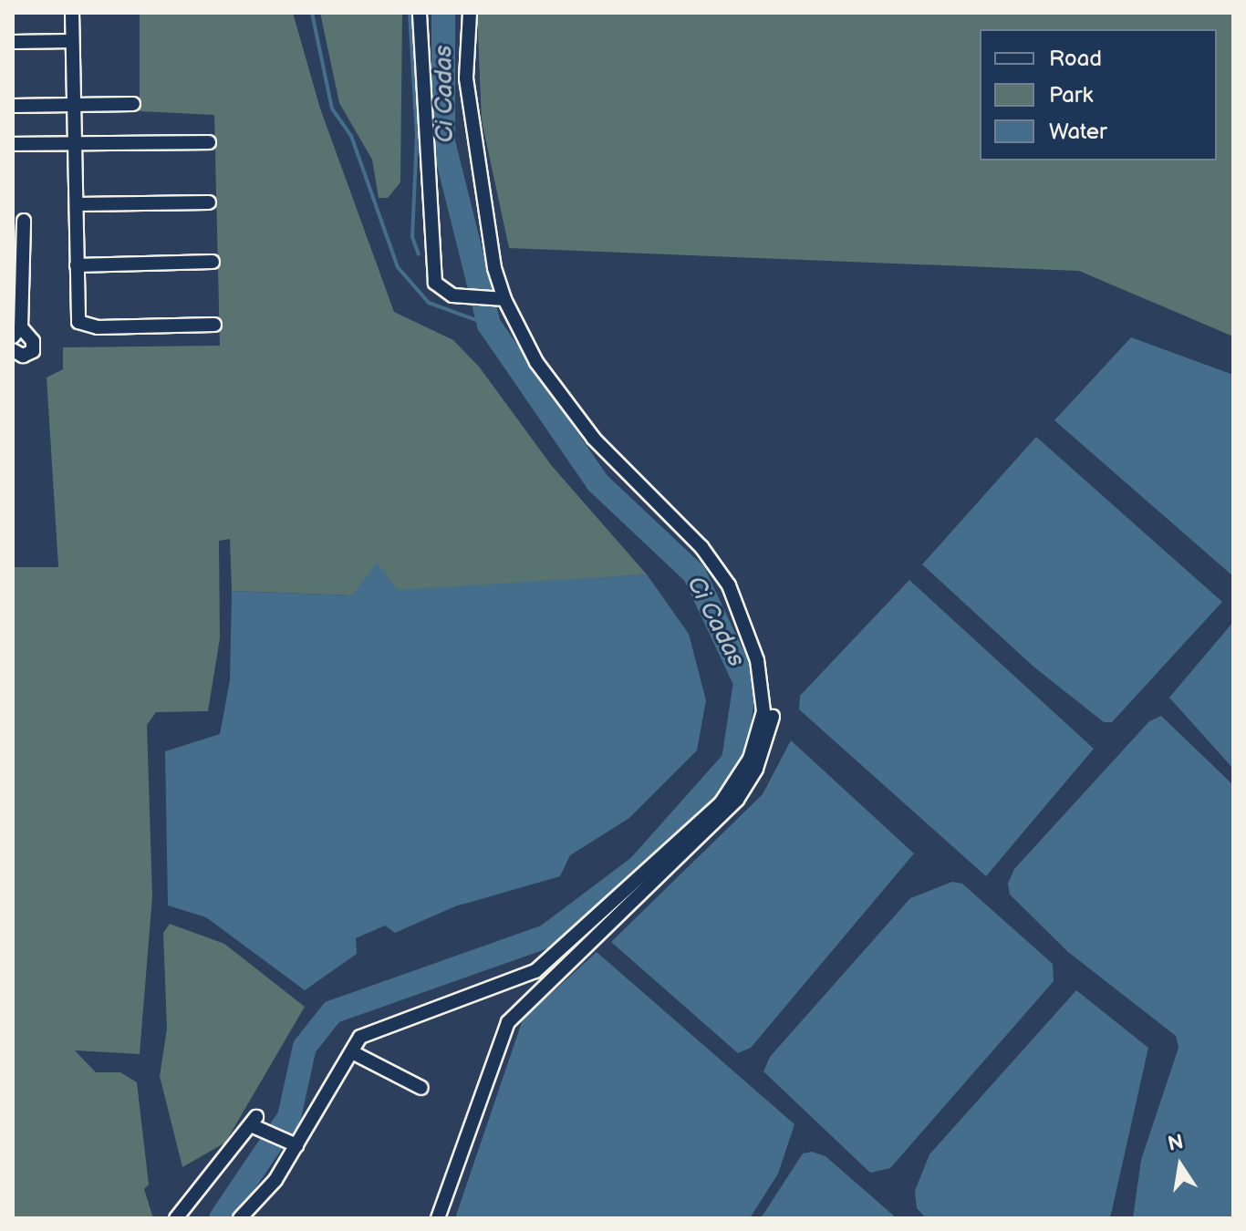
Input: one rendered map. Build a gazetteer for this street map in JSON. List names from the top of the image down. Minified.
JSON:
{"water":["Ci Cadas"],"legend":["Road","Park","Water"],"north":"top"}
